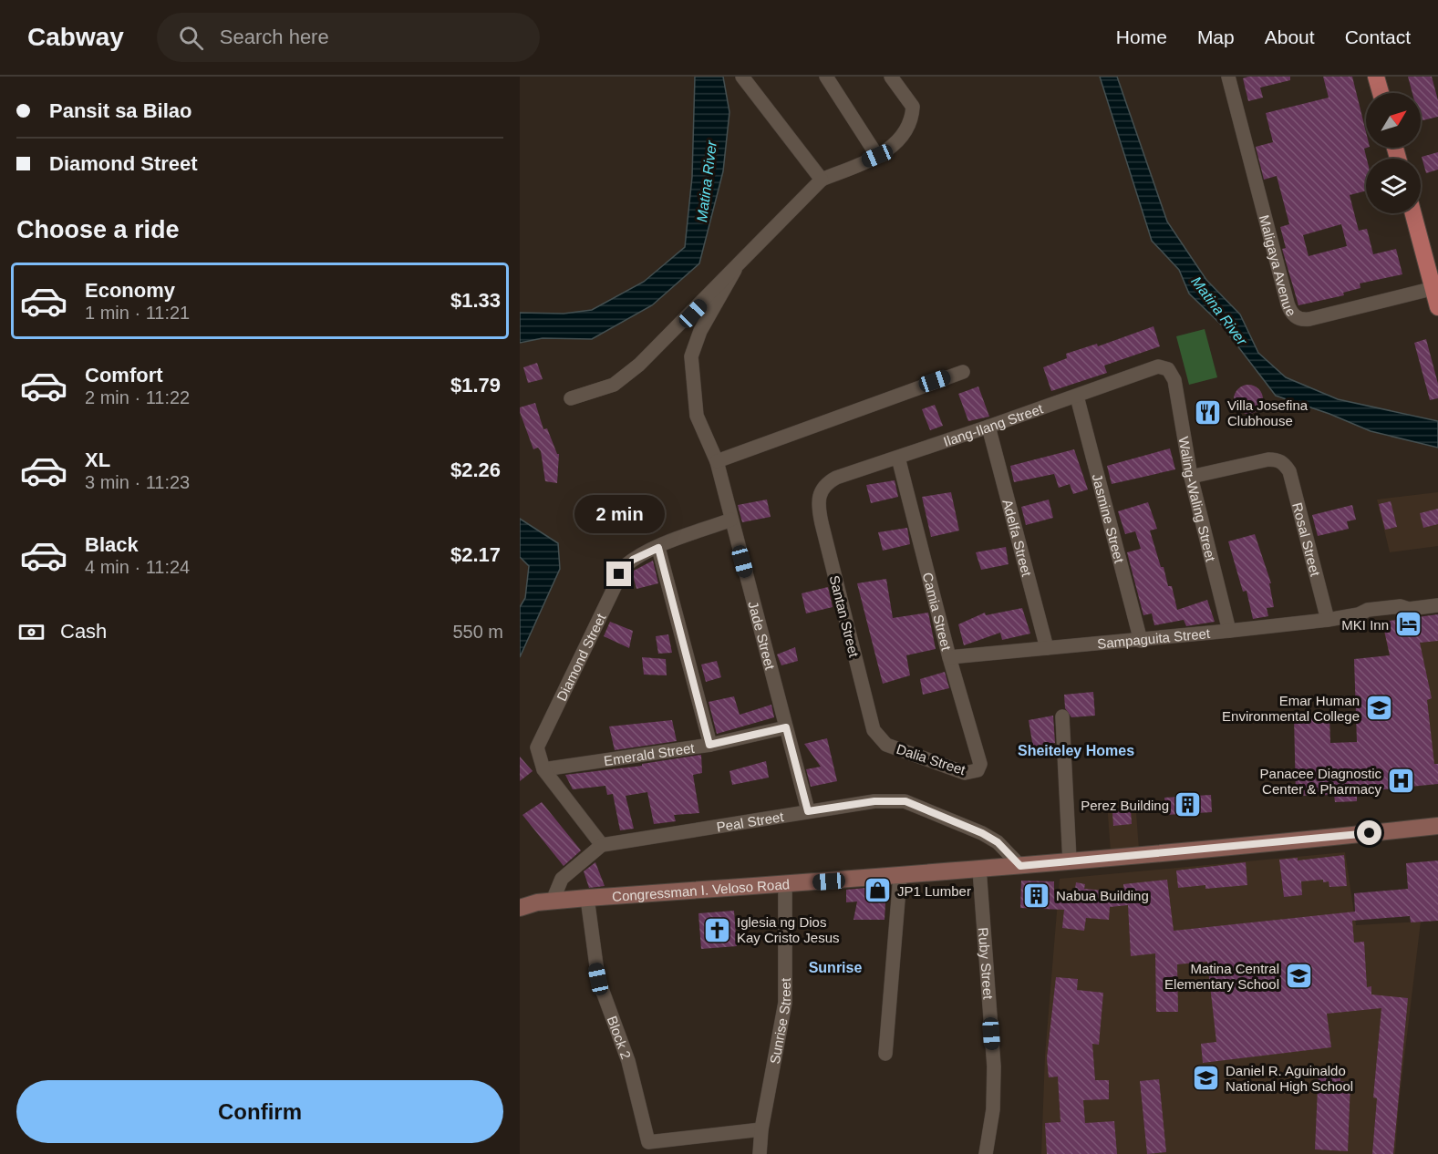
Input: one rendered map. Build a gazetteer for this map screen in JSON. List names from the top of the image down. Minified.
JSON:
{"streets":{"main road":["Congressman I. Veloso Road"],"street":["Maligaya Avenue","Ilang-Ilang Street","Waling-Waling Street","Jasmine Street","Adelfa Street","Rosal Street","Camia Street","Santan Street","Jade Street","Sampaguita Street","Diamond Street","Emerald Street","Dalia Street","Peal Street","Ruby Street","Sunrise Street","Block 2"]},"crossings":[["Ilang-Ilang Street","Waling-Waling Street"],["Ilang-Ilang Street","Jasmine Street"],["Ilang-Ilang Street","Adelfa Street"],["Ilang-Ilang Street","Camia Street"],["Ilang-Ilang Street","Santan Street"],["Waling-Waling Street","Rosal Street"],["Waling-Waling Street","Sampaguita Street"],["Jasmine Street","Sampaguita Street"],["Adelfa Street","Sampaguita Street"],["Rosal Street","Sampaguita Street"],["Camia Street","Sampaguita Street"],["Camia Street","Dalia Street"],["Santan Street","Dalia Street"],["Jade Street","Diamond Street"],["Jade Street","Emerald Street"],["Jade Street","Peal Street"],["Diamond Street","Emerald Street"],["Diamond Street","Peal Street"],["Peal Street","Congressman I. Veloso Road"],["Congressman I. Veloso Road","Ruby Street"],["Congressman I. Veloso Road","Sunrise Street"],["Congressman I. Veloso Road","Block 2"],["Sunrise Street","Block 2"]],"districts":["Sheiteley Homes","Sunrise"],"water":["Matina River"],"places":{"restaurant":["Villa Josefina Clubhouse"],"hotel":["MKI Inn"],"school or university":["Emar Human Environmental College","Matina Central Elementary School","Daniel R. Aguinaldo National High School"],"hospital":["Panacee Diagnostic Center & Pharmacy"],"building":["Perez Building","Nabua Building"],"shop":["JP1 Lumber"],"church":["Iglesia ng Dios Kay Cristo Jesus"]},"north":"top right","page":{"header":"Cabway","search":"Search here","nav":["Home","Map","About","Contact"],"banner":["Pansit sa Bilao","Diamond Street"],"heading":"Choose a ride","list":[{"name":"Economy","note":"1 min · 11:21","value":"$1.33"},{"name":"Comfort","note":"2 min · 11:22","value":"$1.79"},{"name":"XL","note":"3 min · 11:23","value":"$2.26"},{"name":"Black","note":"4 min · 11:24","value":"$2.17"}],"bubble":"2 min","pay":["Cash","550 m"],"buttons":"Confirm"}}
